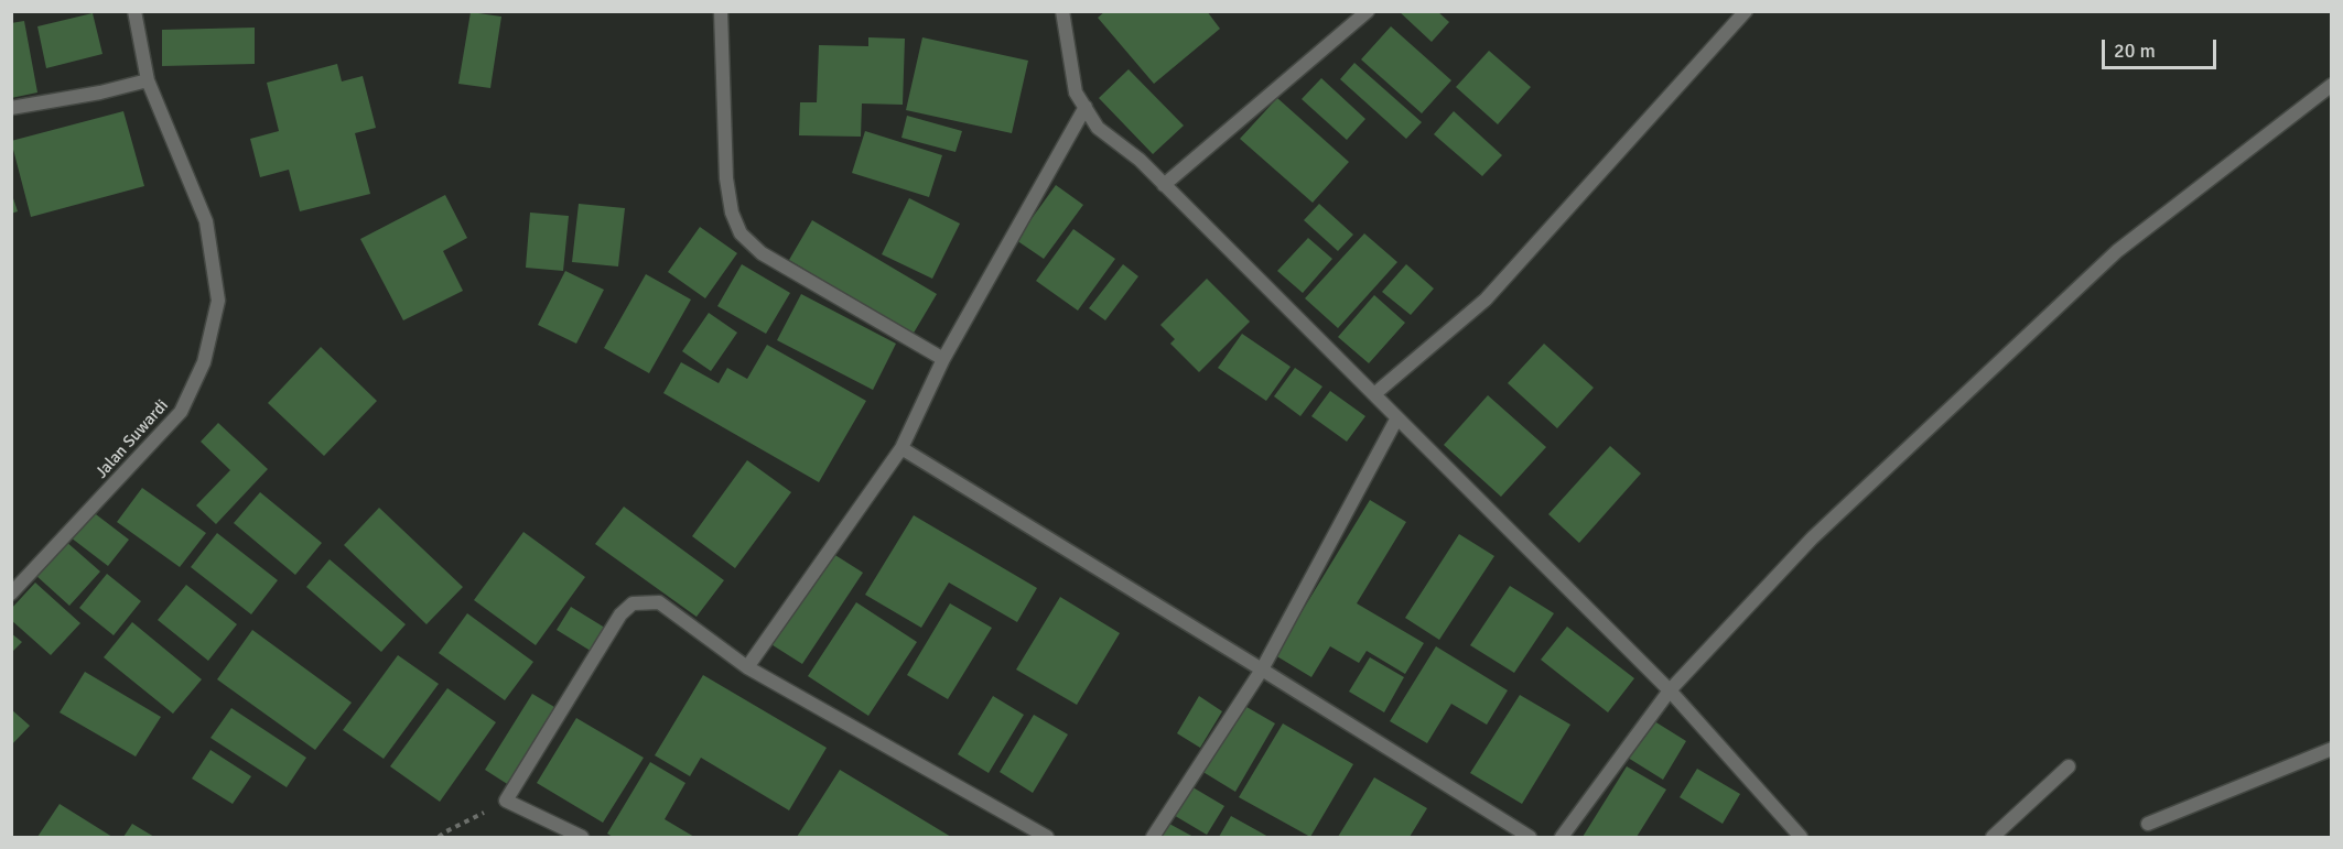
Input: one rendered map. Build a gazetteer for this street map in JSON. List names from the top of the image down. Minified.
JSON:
{"streets":{"street":["Jalan Suwardi"]},"scale_bar":"20 m"}
